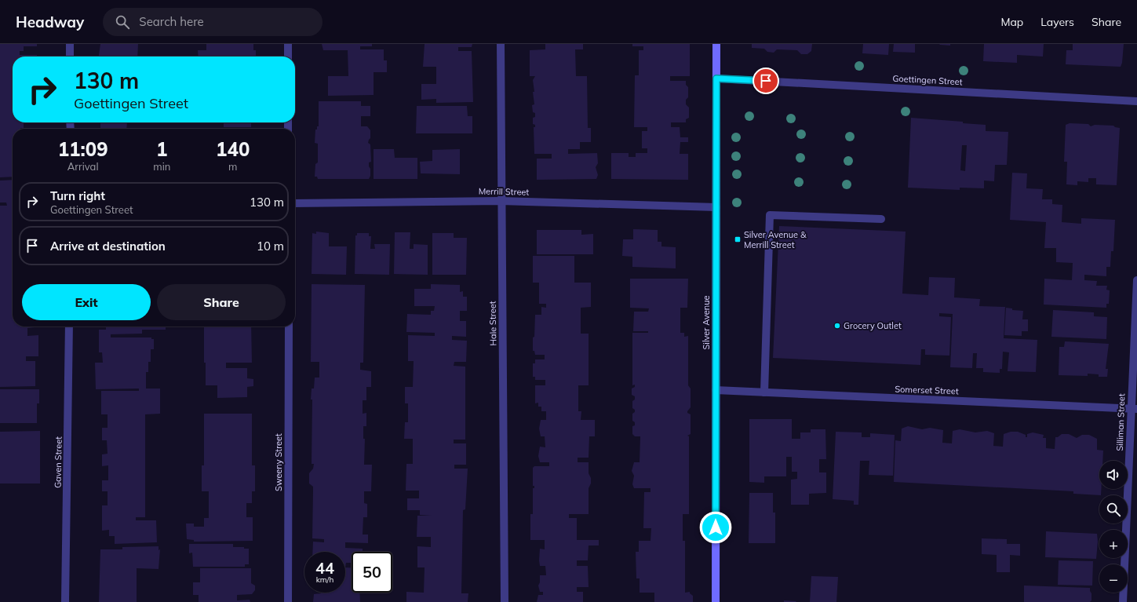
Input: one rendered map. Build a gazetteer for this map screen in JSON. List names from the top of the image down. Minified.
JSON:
{"streets":{"main road":["Silver Avenue"],"street":["Goettingen Street","Merrill Street","Hale Street","Somerset Street","Silliman Street","Gaven Street","Sweeny Street"]},"crossings":[["Goettingen Street","Silver Avenue"],["Merrill Street","Silver Avenue"],["Merrill Street","Hale Street"],["Silver Avenue","Somerset Street"],["Somerset Street","Silliman Street"]],"places":{"transit":["Silver Avenue & Merrill Street"],"other":["Grocery Outlet"]},"page":{"header":"Headway","search":"Search here","nav":["Map","Layers","Share"],"turn":["130 m","Goettingen Street"],"eta":["11:09","Arrival","1","min","140","m"],"list":[{"name":"Turn right","note":"Goettingen Street","value":"130 m"},{"name":"Arrive at destination","value":"10 m"}],"buttons":["Exit","Share"],"map_buttons":["+","−"],"speed":"44 km/h","limit":"50"}}
